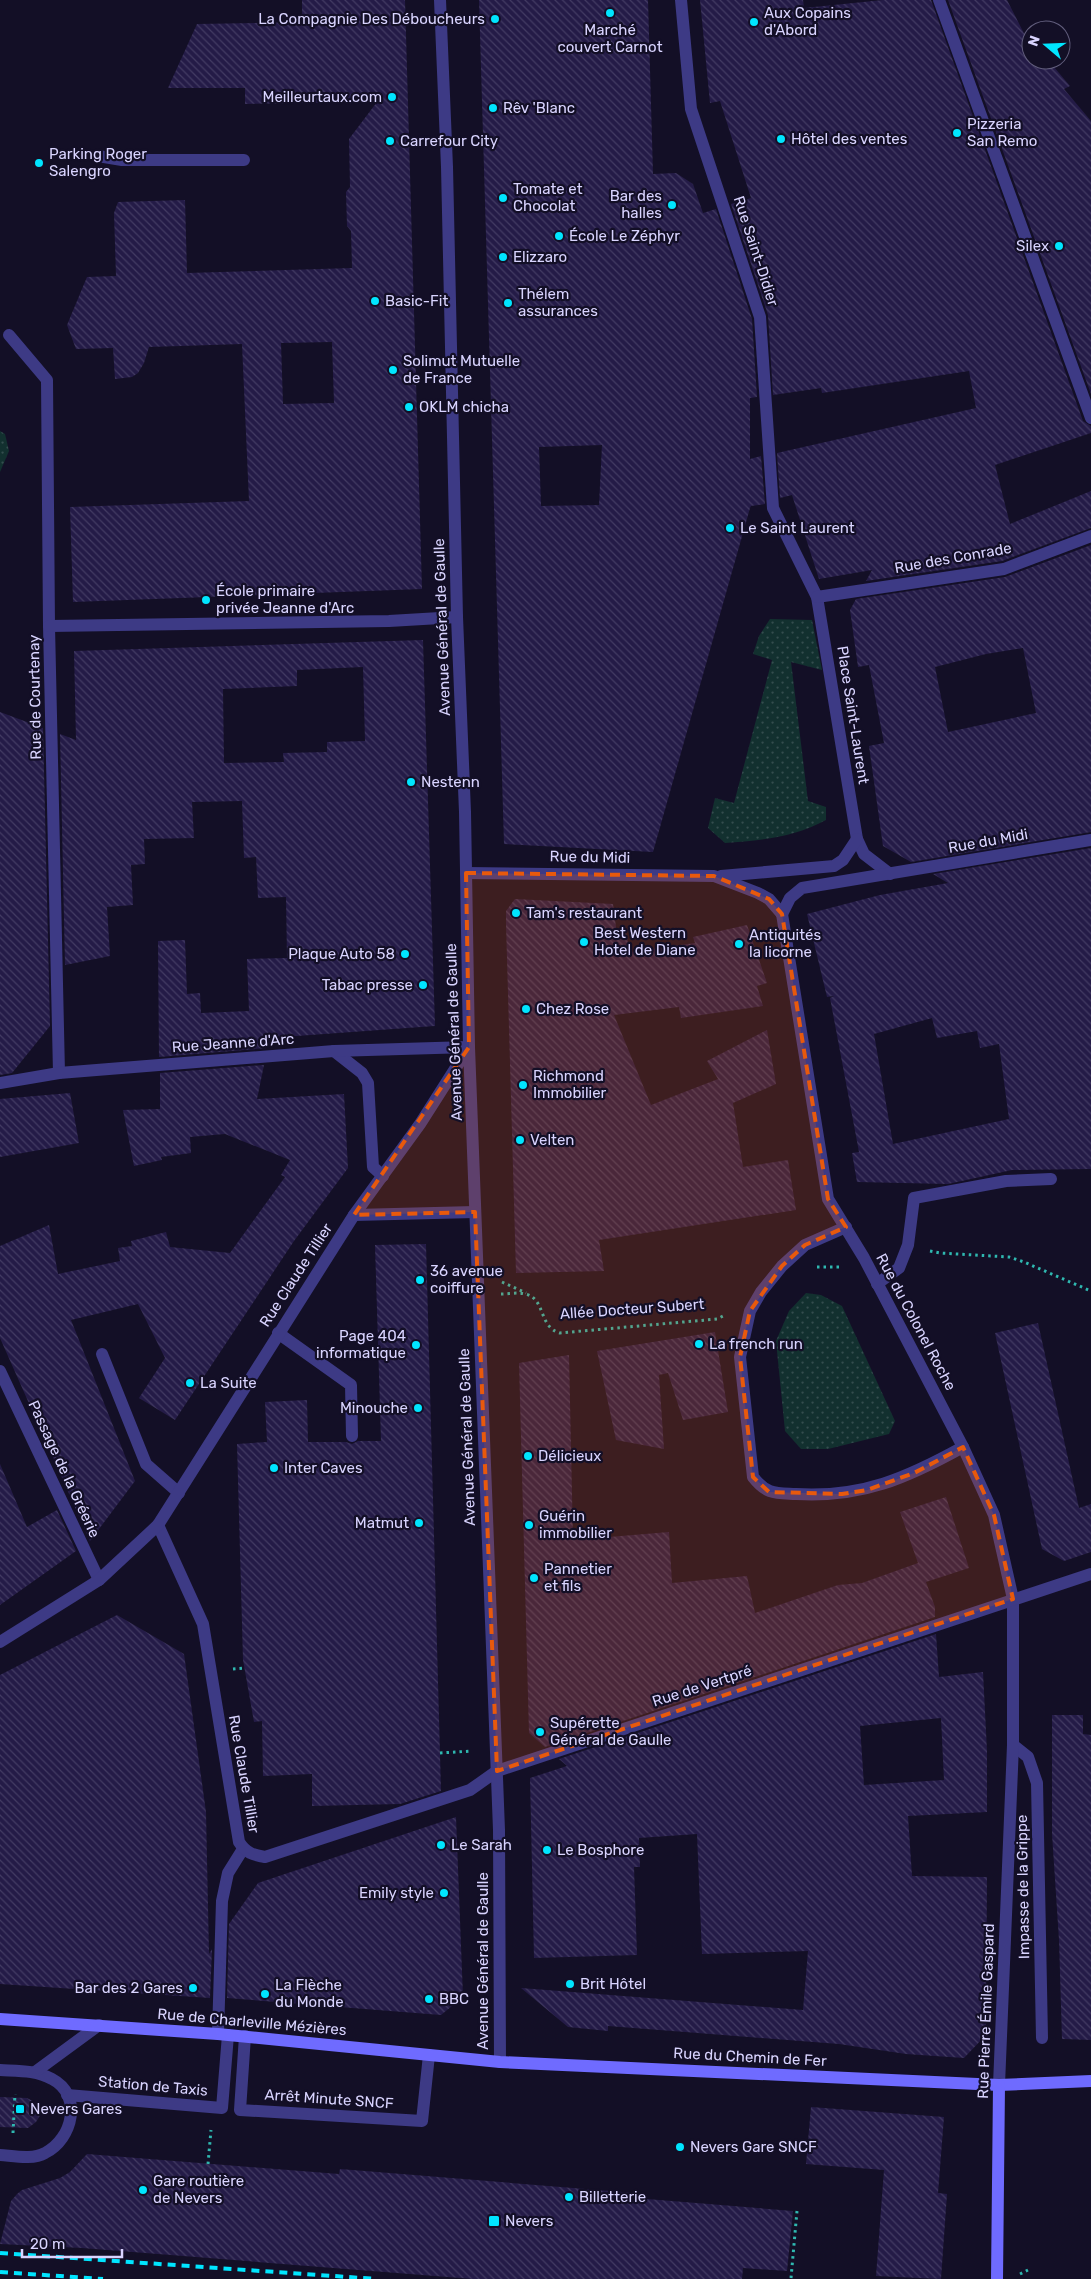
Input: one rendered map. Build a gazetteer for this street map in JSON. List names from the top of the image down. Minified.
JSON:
{"streets":{"main road":["Rue Pierre Émile Gaspard","Rue de Charleville Mézières","Rue du Chemin de Fer"],"street":["Rue Saint-Didier","Rue des Conrade","Avenue Général de Gaulle","Rue de Courtenay","Place Saint-Laurent","Rue du Midi","Rue Jeanne d'Arc","Rue Claude Tillier","Rue du Colonel Roche","Passage de la Gréerie","Rue de Vertpré","Impasse de la Grippe","Station de Taxis","Arrêt Minute SNCF"],"path":["Allée Docteur Subert"]},"crossings":[["Rue Saint-Didier","Rue des Conrade"],["Rue Saint-Didier","Place Saint-Laurent"],["Rue des Conrade","Place Saint-Laurent"],["Avenue Général de Gaulle","Rue du Midi"],["Avenue Général de Gaulle","Rue Jeanne d'Arc"],["Avenue Général de Gaulle","Rue Claude Tillier"],["Avenue Général de Gaulle","Rue de Vertpré"],["Avenue Général de Gaulle","Rue de Charleville Mézières"],["Avenue Général de Gaulle","Rue du Chemin de Fer"],["Rue de Courtenay","Rue Jeanne d'Arc"],["Place Saint-Laurent","Rue du Midi"],["Rue du Midi","Rue du Colonel Roche"],["Rue Jeanne d'Arc","Rue Claude Tillier"],["Rue Claude Tillier","Passage de la Gréerie"],["Rue Claude Tillier","Rue de Vertpré"],["Rue Claude Tillier","Rue de Charleville Mézières"],["Rue Claude Tillier","Station de Taxis"],["Rue du Colonel Roche","Rue de Vertpré"],["Rue du Colonel Roche","Impasse de la Grippe"],["Rue du Colonel Roche","Rue Pierre Émile Gaspard"],["Impasse de la Grippe","Rue Pierre Émile Gaspard"],["Rue Pierre Émile Gaspard","Rue du Chemin de Fer"],["Rue de Charleville Mézières","Rue du Chemin de Fer"],["Rue de Charleville Mézières","Station de Taxis"],["Rue de Charleville Mézières","Arrêt Minute SNCF"]],"places":{"other":["Marché couvert Carnot","La Compagnie Des Déboucheurs","Aux Copains d'Abord","Meilleurtaux.com","Rêv 'Blanc","Pizzeria San Remo","Hôtel des ventes","Carrefour City","Parking Roger Salengro","Tomate et Chocolat","Bar des halles","École Le Zéphyr","Silex","Elizzaro","Basic-Fit","Thélem assurances","Solimut Mutuelle de France","OKLM chicha","Le Saint Laurent","École primaire privée Jeanne d'Arc","Nestenn","Tam's restaurant","Best Western Hotel de Diane","Antiquités la licorne","Plaque Auto 58","Tabac presse","Chez Rose","Richmond Immobilier","Velten","36 avenue coiffure","La french run","Page 404 informatique","La Suite","Minouche","Délicieux","Inter Caves","Matmut","Guérin immobilier","Pannetier et fils","Supérette Général de Gaulle","Le Sarah","Le Bosphore","Emily style","Brit Hôtel","Bar des 2 Gares","La Flèche du Monde","BBC","Nevers Gare SNCF","Gare routière de Nevers","Billetterie"],"transit":["Nevers Gares","Nevers"]},"scale_bar":"20 m","north":"left"}
